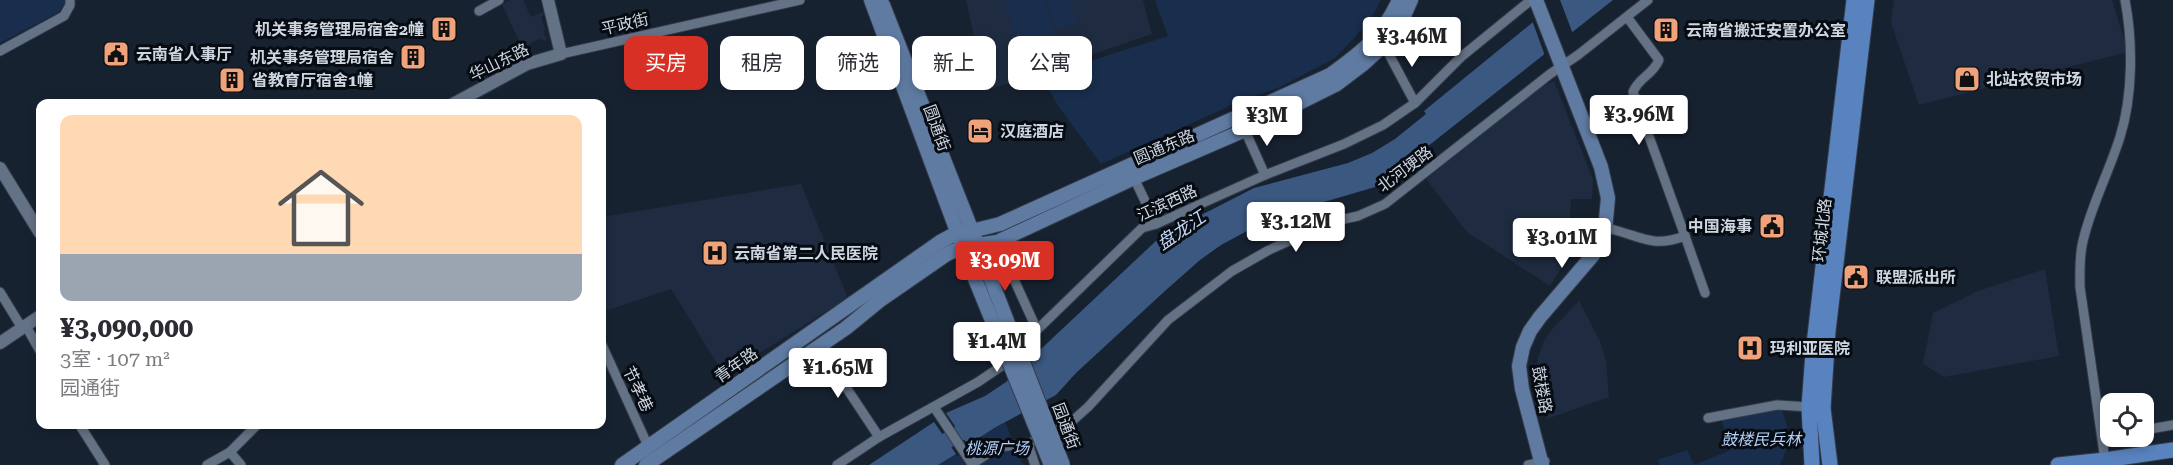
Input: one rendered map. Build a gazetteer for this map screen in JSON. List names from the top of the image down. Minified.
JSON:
{"streets":{"main road":["圆通街","圆通东路","环城北路","青年路","鼓楼路","园通街"],"street":["平政街","华山东路","北河埂路","江滨西路","节孝巷"]},"crossings":[["平政街","华山东路"],["圆通街","圆通东路"],["圆通街","青年路"],["圆通街","园通街"],["圆通东路","青年路"],["圆通东路","园通街"],["北河埂路","鼓楼路"],["青年路","节孝巷"],["青年路","园通街"]],"water":["盘龙江"],"parks":["鼓楼民兵林","桃源广场"],"places":{"building":["机关事务管理局宿舍2幢","云南省搬迁安置办公室","机关事务管理局宿舍","省教育厅宿舍1幢"],"public building":["云南省人事厅","中国海事","联盟派出所"],"shop":["北站农贸市场"],"hotel":["汉庭酒店"],"hospital":["云南省第二人民医院","玛利亚医院"]},"page":{"price":["¥3.46M","¥3.96M","¥3M","¥3.12M","¥3.01M","¥3.09M","¥1.4M","¥1.65M"],"chip":["买房","租房","筛选","新上","公寓"],"list":[{"name":"¥3,090,000","note":"3室 · 107 m² · 园通街"}]}}
